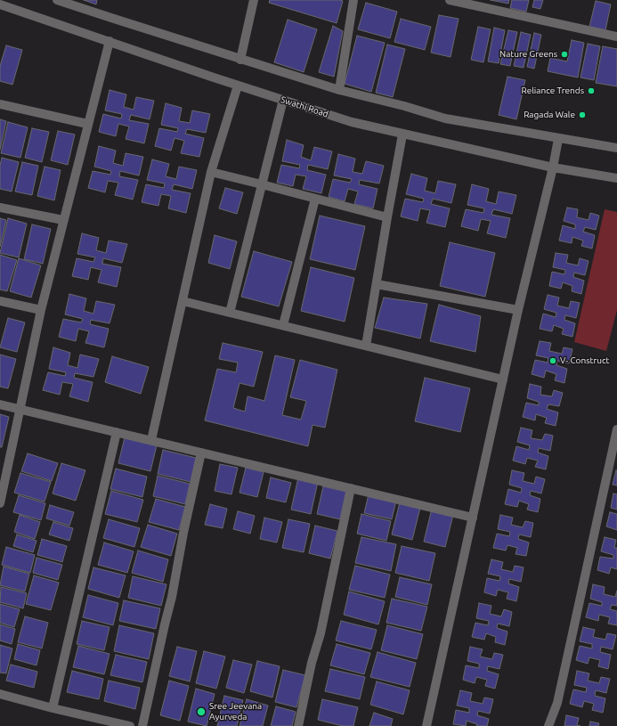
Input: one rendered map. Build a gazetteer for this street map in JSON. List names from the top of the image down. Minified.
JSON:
{"streets":{"street":["Swathi Road"]},"places":["Nature Greens","Reliance Trends","Ragada Wale","V- Construct","Sree Jeevana Ayurveda"]}
